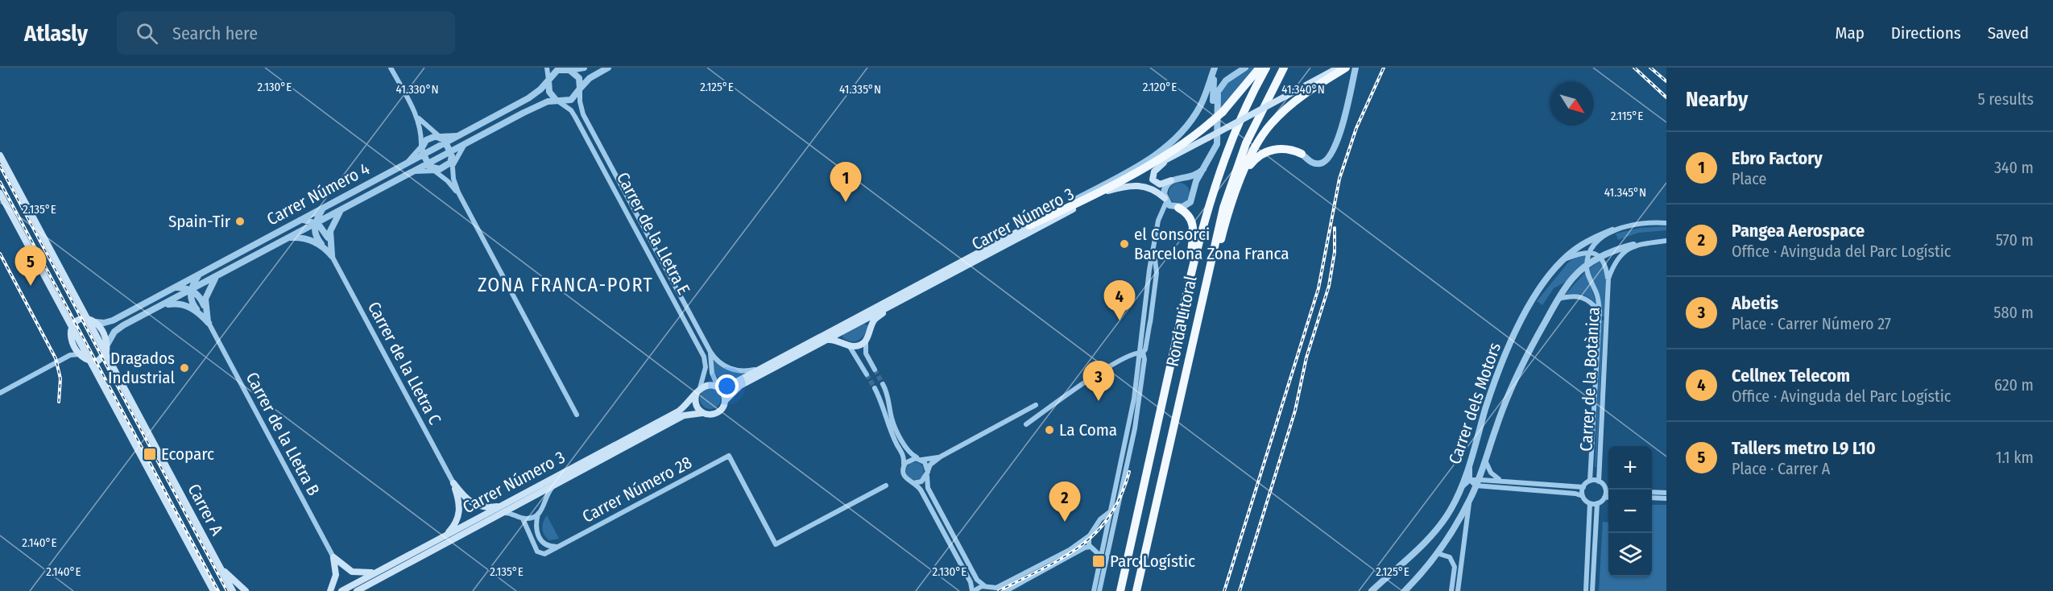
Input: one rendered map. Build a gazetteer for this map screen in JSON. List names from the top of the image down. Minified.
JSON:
{"streets":{"highway":["Ronda Litoral"],"main road":["Carrer Número 3","Carrer A"],"street":["Carrer Número 4","Carrer de la Lletra E","Carrer de la Lletra C","Carrer de la Botànica","Carrer dels Motors","Carrer de la Lletra B","Carrer Número 28"]},"crossings":[["Carrer Número 4","Carrer de la Lletra E"],["Carrer Número 3","Carrer de la Lletra E"],["Carrer de la Botànica","Carrer dels Motors"]],"districts":["ZONA FRANCA-PORT"],"places":{"other":["Spain-Tir","el Consorci Barcelona Zona Franca","Dragados Industrial","La Coma"],"transit":["Ecoparc","Parc Logístic"]},"north":"bottom right","page":{"header":"Atlasly","search":"Search here","nav":["Map","Directions","Saved"],"heading":["Nearby","5 results"],"list":[{"mark":"1","name":"Ebro Factory","note":"Place","value":"340 m"},{"mark":"2","name":"Pangea Aerospace","note":"Office · Avinguda del Parc Logístic","value":"570 m"},{"mark":"3","name":"Abetis","note":"Place · Carrer Número 27","value":"580 m"},{"mark":"4","name":"Cellnex Telecom","note":"Office · Avinguda del Parc Logístic","value":"620 m"},{"mark":"5","name":"Tallers metro L9 L10","note":"Place · Carrer A","value":"1.1 km"}],"pins":["1","5","4","3","2"],"map_buttons":["+","−"]},"coordinates":["2.125°E","2.120°E","2.130°E","41.330°N","41.335°N","41.340°N","2.115°E","41.345°N","2.135°E","2.140°E"]}
